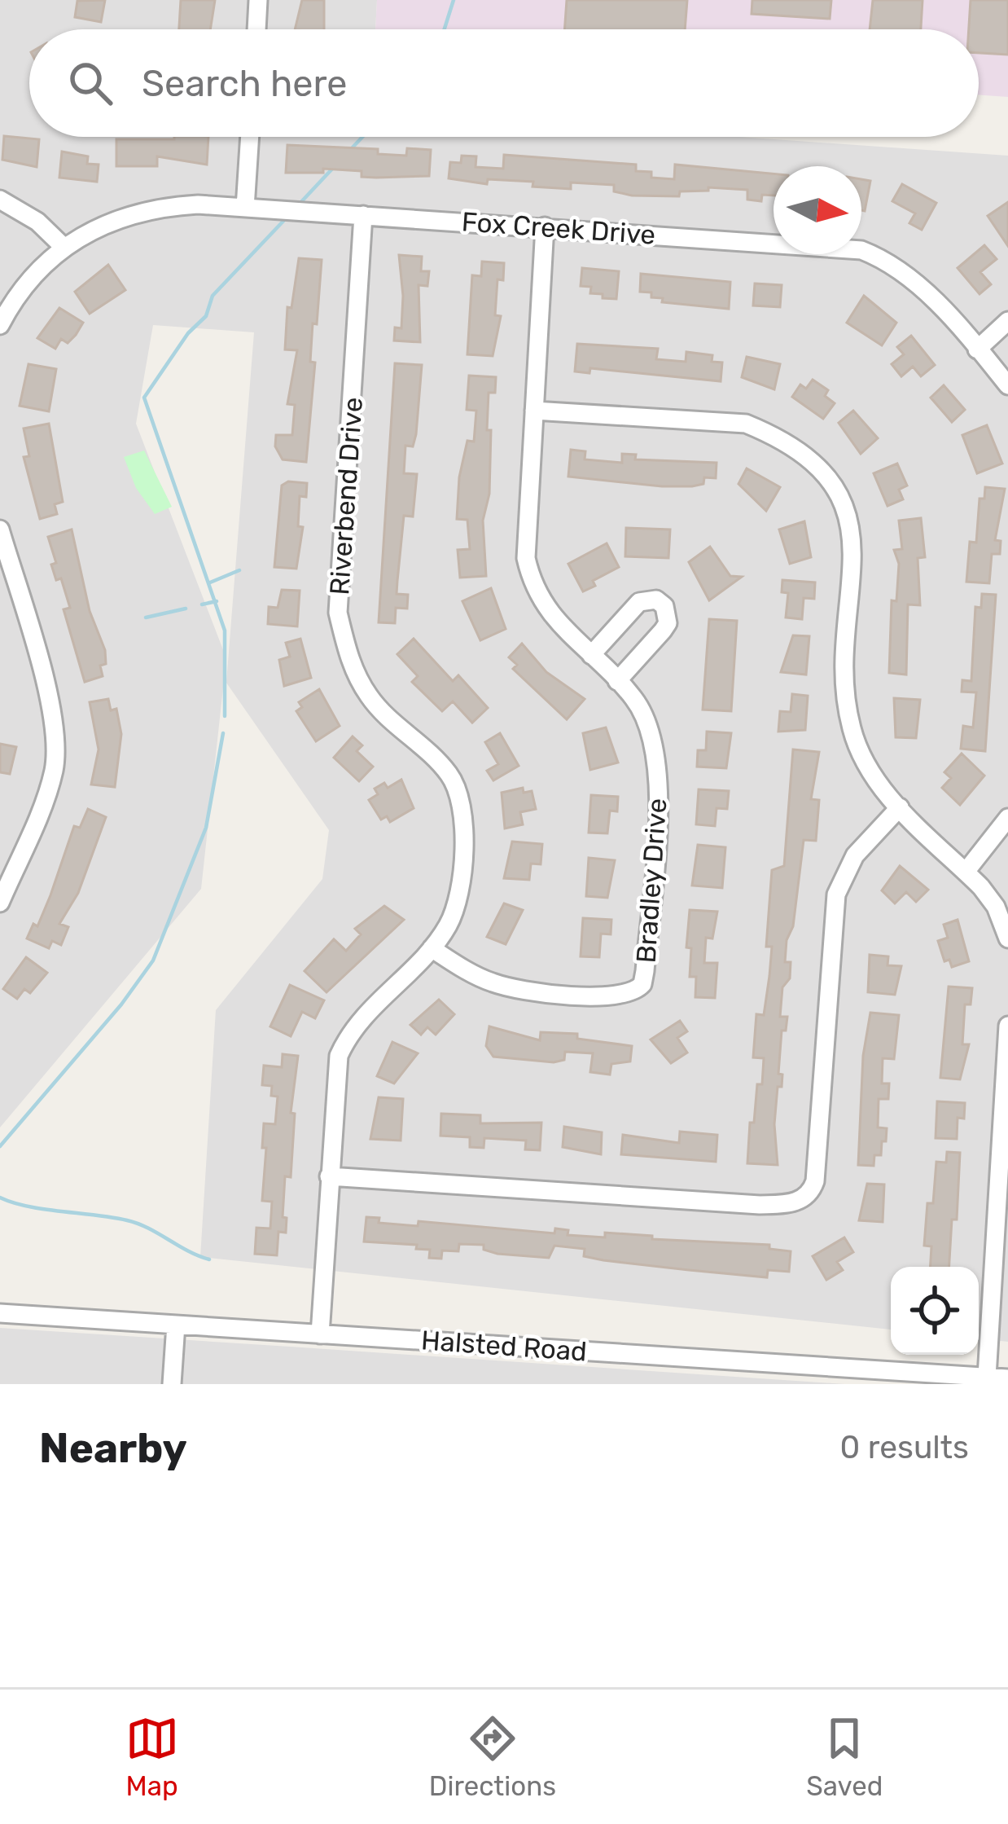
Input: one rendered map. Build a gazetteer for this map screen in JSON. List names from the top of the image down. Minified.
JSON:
{"streets":{"street":["Fox Creek Drive","Riverbend Drive","Bradley Drive","Halsted Road"]},"crossings":[["Fox Creek Drive","Riverbend Drive"],["Fox Creek Drive","Bradley Drive"],["Riverbend Drive","Bradley Drive"],["Riverbend Drive","Halsted Road"]],"north":"right","page":{"search":"Search here","heading":["Nearby","0 results"],"nav":["Map","Directions","Saved"]}}
